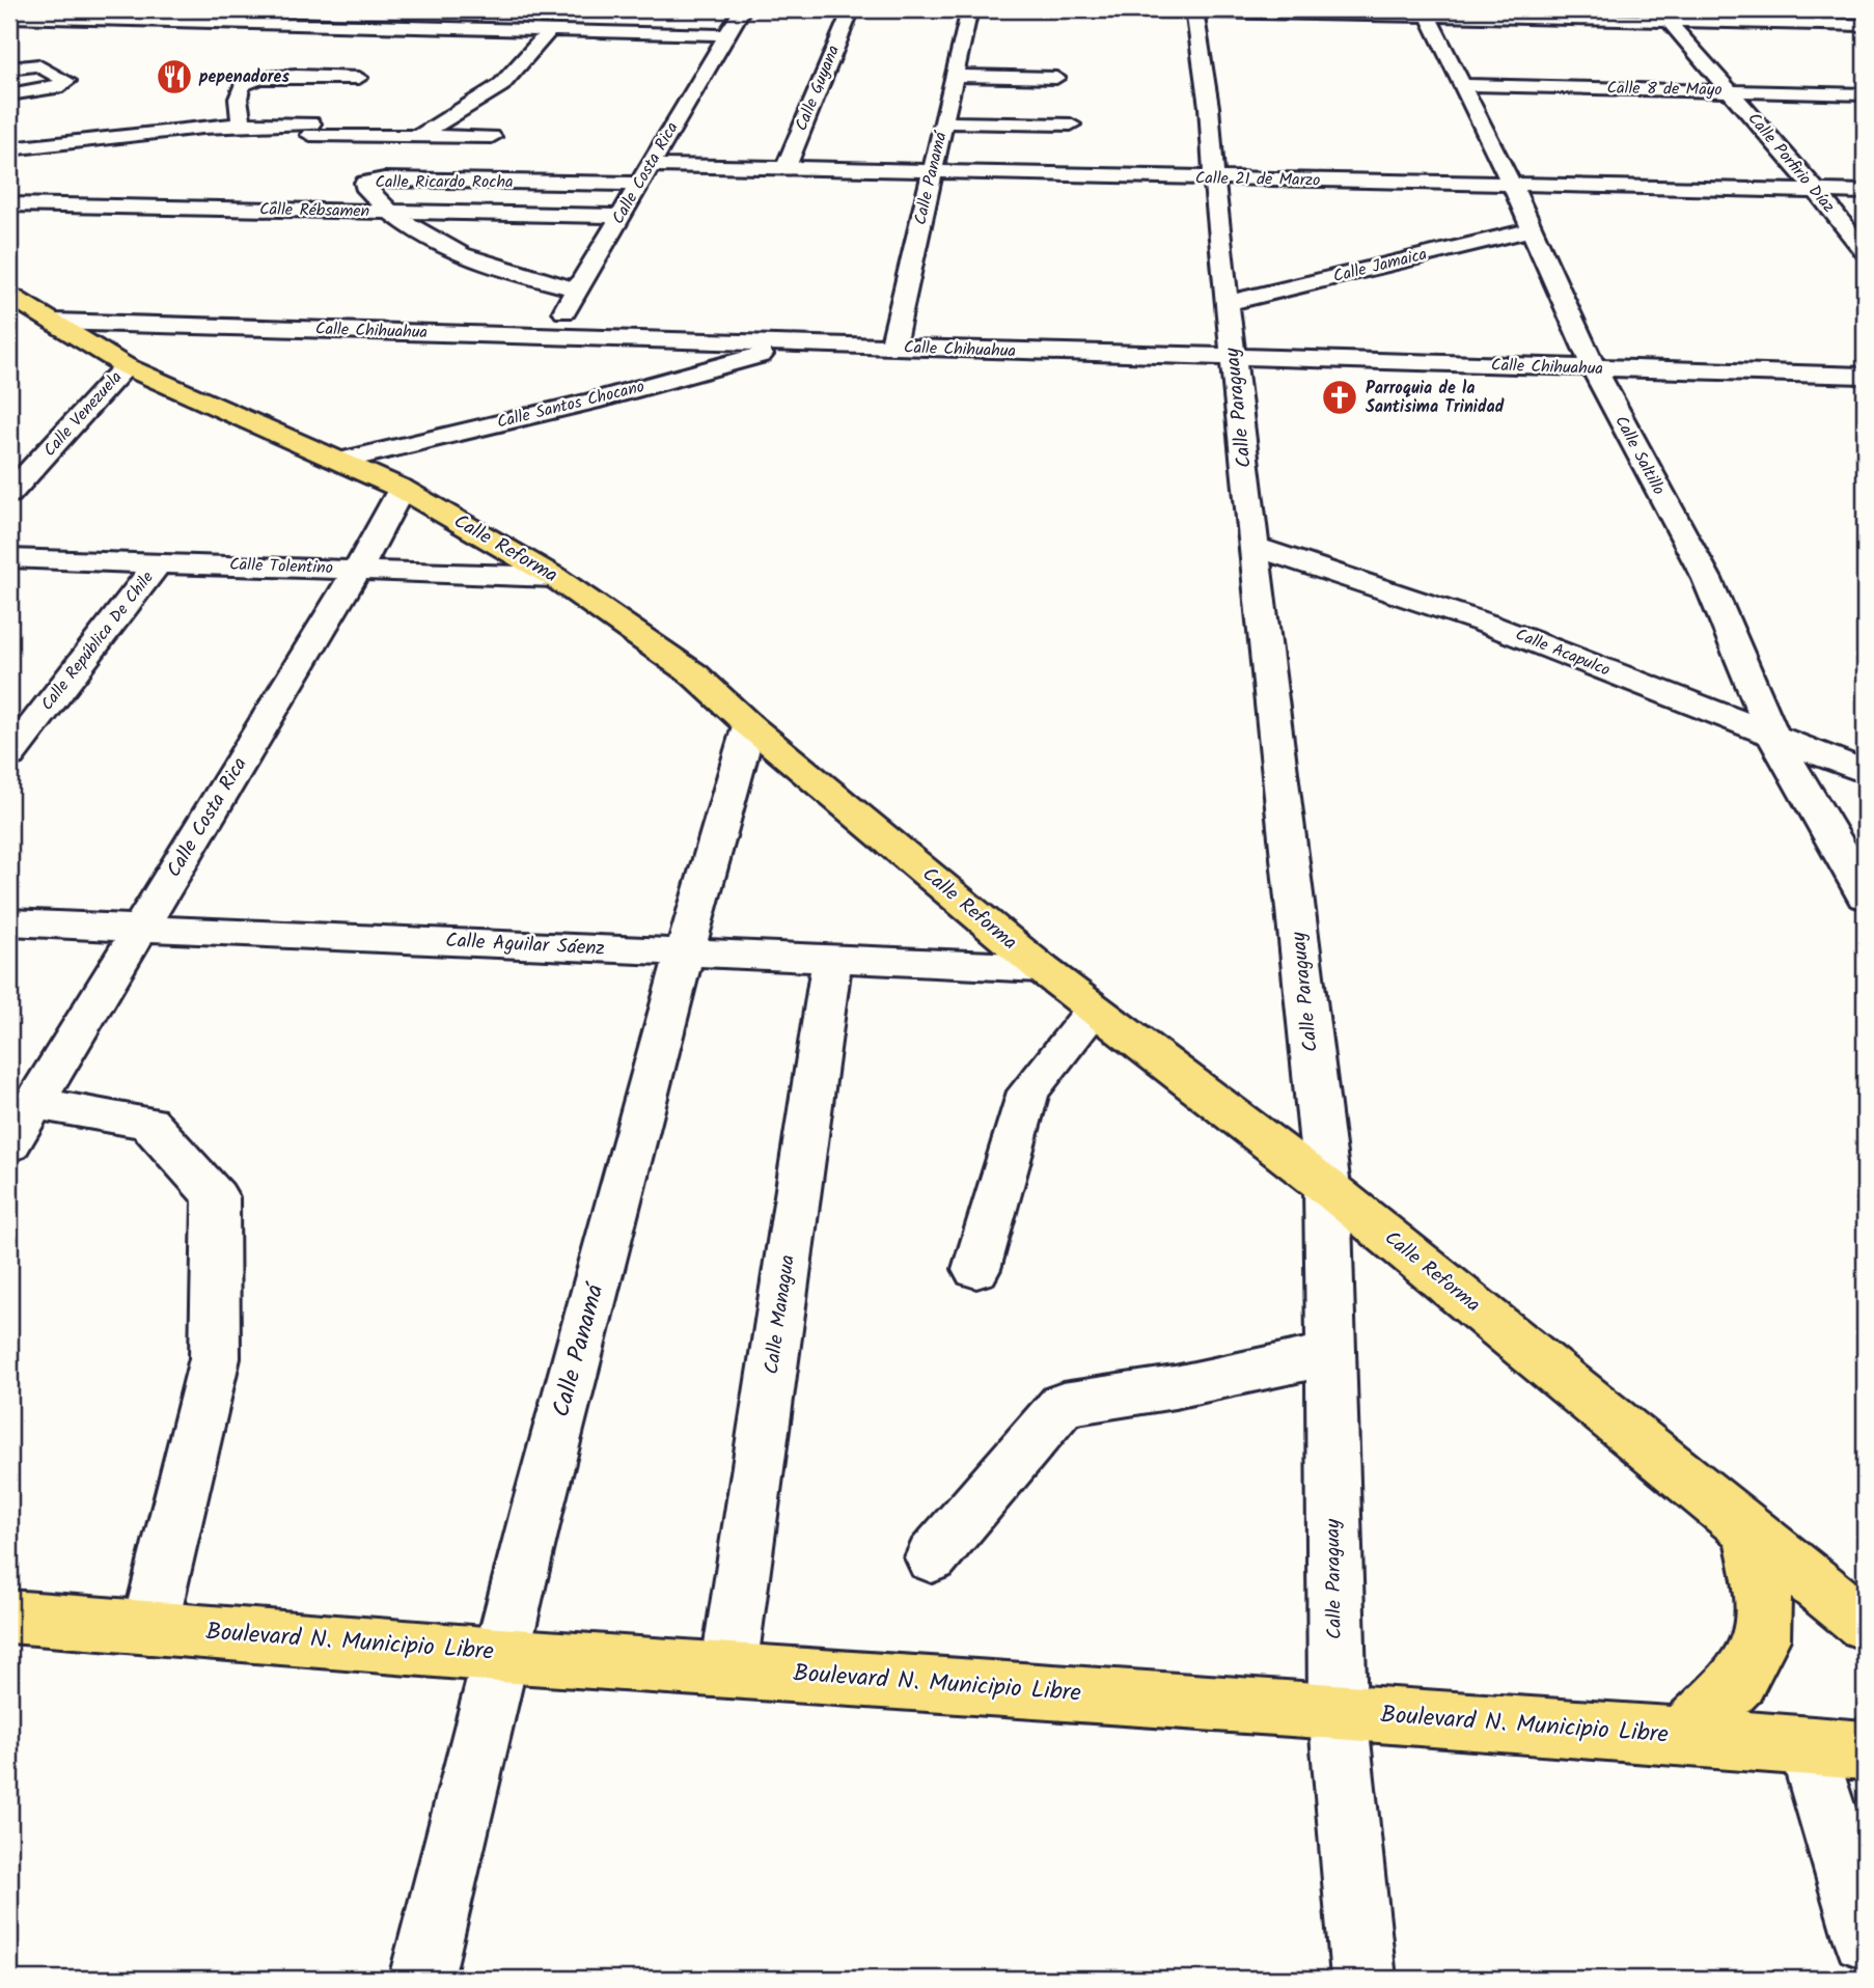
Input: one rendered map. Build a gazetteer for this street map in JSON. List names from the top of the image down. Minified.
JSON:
{"streets":{"main road":["Calle Reforma","Boulevard N. Municipio Libre"],"street":["Calle Guyana","Calle 8 de Mayo","Calle Porfirio Díaz","Calle Costa Rica","Calle Panamá","Calle 21 de Marzo","Calle Ricardo Rocha","Calle Rébsamen","Calle Jamaica","Calle Chihuahua","Calle Santos Chocano","Calle Paraguay","Calle Venezuela","Calle Saltillo","Calle Tolentino","Calle República De Chile","Calle Acapulco","Calle Aguilar Sáenz","Calle Managua"]},"crossings":[["Calle Guyana","Calle 21 de Marzo"],["Calle 8 de Mayo","Calle Porfirio Díaz"],["Calle 8 de Mayo","Calle Saltillo"],["Calle Porfirio Díaz","Calle 21 de Marzo"],["Calle Costa Rica","Calle 21 de Marzo"],["Calle Costa Rica","Calle Ricardo Rocha"],["Calle Costa Rica","Calle Rébsamen"],["Calle Costa Rica","Calle Chihuahua"],["Calle Costa Rica","Calle Reforma"],["Calle Costa Rica","Calle Tolentino"],["Calle Costa Rica","Calle Aguilar Sáenz"],["Calle Panamá","Calle 21 de Marzo"],["Calle Panamá","Calle Chihuahua"],["Calle Panamá","Calle Reforma"],["Calle Panamá","Calle Aguilar Sáenz"],["Calle Panamá","Boulevard N. Municipio Libre"],["Calle 21 de Marzo","Calle Paraguay"],["Calle 21 de Marzo","Calle Saltillo"],["Calle Ricardo Rocha","Calle Rébsamen"],["Calle Jamaica","Calle Paraguay"],["Calle Jamaica","Calle Saltillo"],["Calle Chihuahua","Calle Santos Chocano"],["Calle Chihuahua","Calle Paraguay"],["Calle Chihuahua","Calle Saltillo"],["Calle Chihuahua","Calle Reforma"],["Calle Santos Chocano","Calle Reforma"],["Calle Paraguay","Calle Reforma"],["Calle Paraguay","Calle Acapulco"],["Calle Paraguay","Boulevard N. Municipio Libre"],["Calle Venezuela","Calle Reforma"],["Calle Saltillo","Calle Acapulco"],["Calle Reforma","Calle Tolentino"],["Calle Reforma","Calle Aguilar Sáenz"],["Calle Tolentino","Calle República De Chile"],["Calle Aguilar Sáenz","Calle Managua"],["Calle Managua","Boulevard N. Municipio Libre"]],"places":{"restaurant":["pepenadores"],"church":["Parroquia de la Santisima Trinidad"]}}
